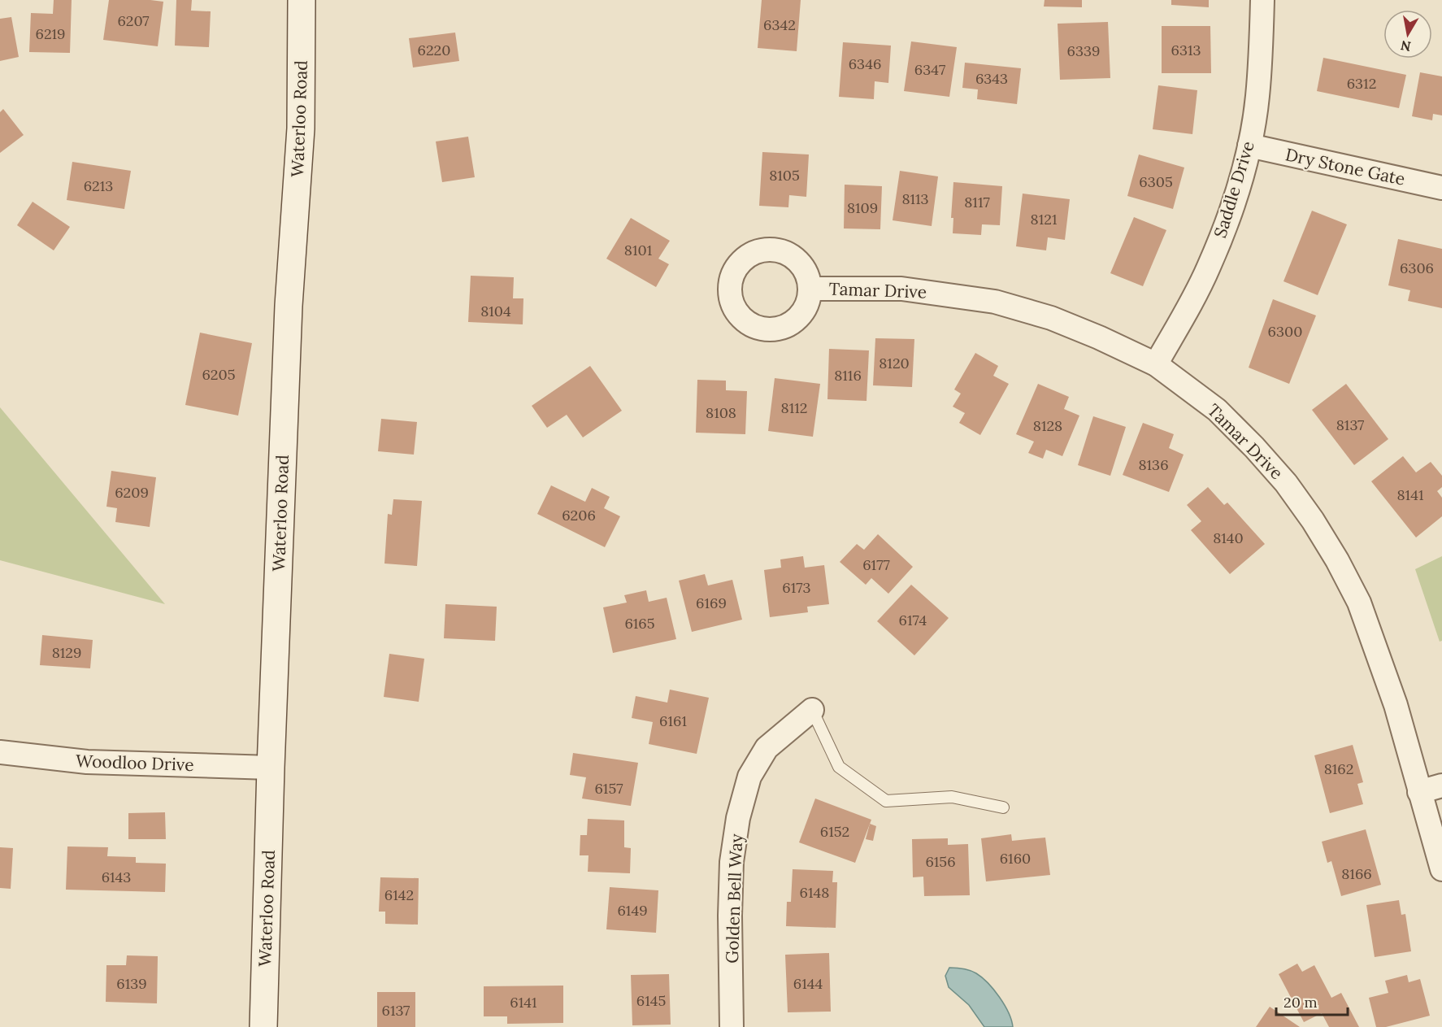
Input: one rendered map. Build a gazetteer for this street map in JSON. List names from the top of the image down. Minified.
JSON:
{"streets":{"main road":["Waterloo Road"],"street":["Dry Stone Gate","Saddle Drive","Tamar Drive","Woodloo Drive","Golden Bell Way"]},"crossings":[["Waterloo Road","Woodloo Drive"],["Dry Stone Gate","Saddle Drive"],["Saddle Drive","Tamar Drive"]],"house_numbers":["6207","6342","6219","6220","6313","6339","6346","6347","6343","6312","8105","6305","6213","8113","8117","8109","8121","8101","6306","8104","6300","8120","6205","8116","8112","8108","8137","8128","8136","6209","8141","6206","8140","6177","6173","6169","6174","6165","8129","6161","8162","6157","6152","6160","6156","8166","6143","6148","6142","6149","6139","6144","6145","6141","6137"],"scale_bar":"20 m","north":"bottom"}
